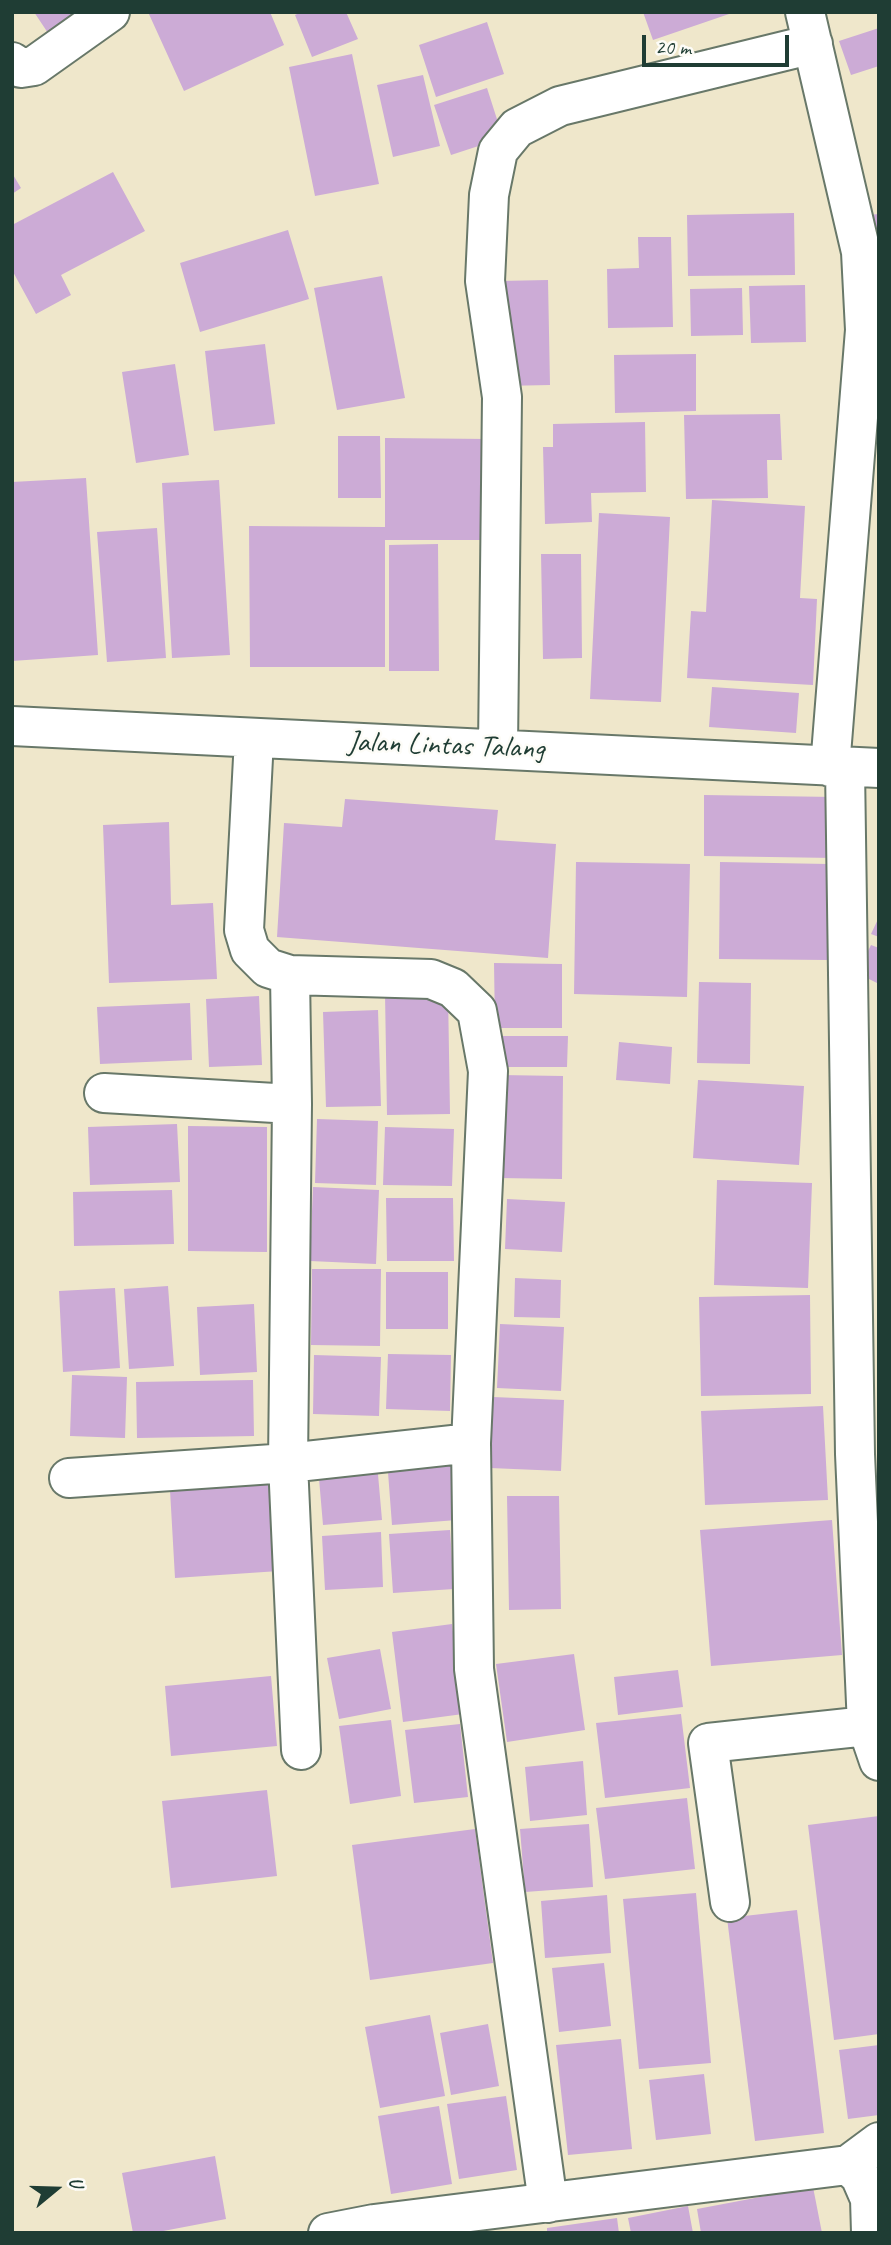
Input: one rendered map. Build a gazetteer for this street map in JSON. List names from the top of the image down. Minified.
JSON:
{"streets":{"street":["Jalan Lintas Talang"]},"scale_bar":"20 m","north":"right"}
